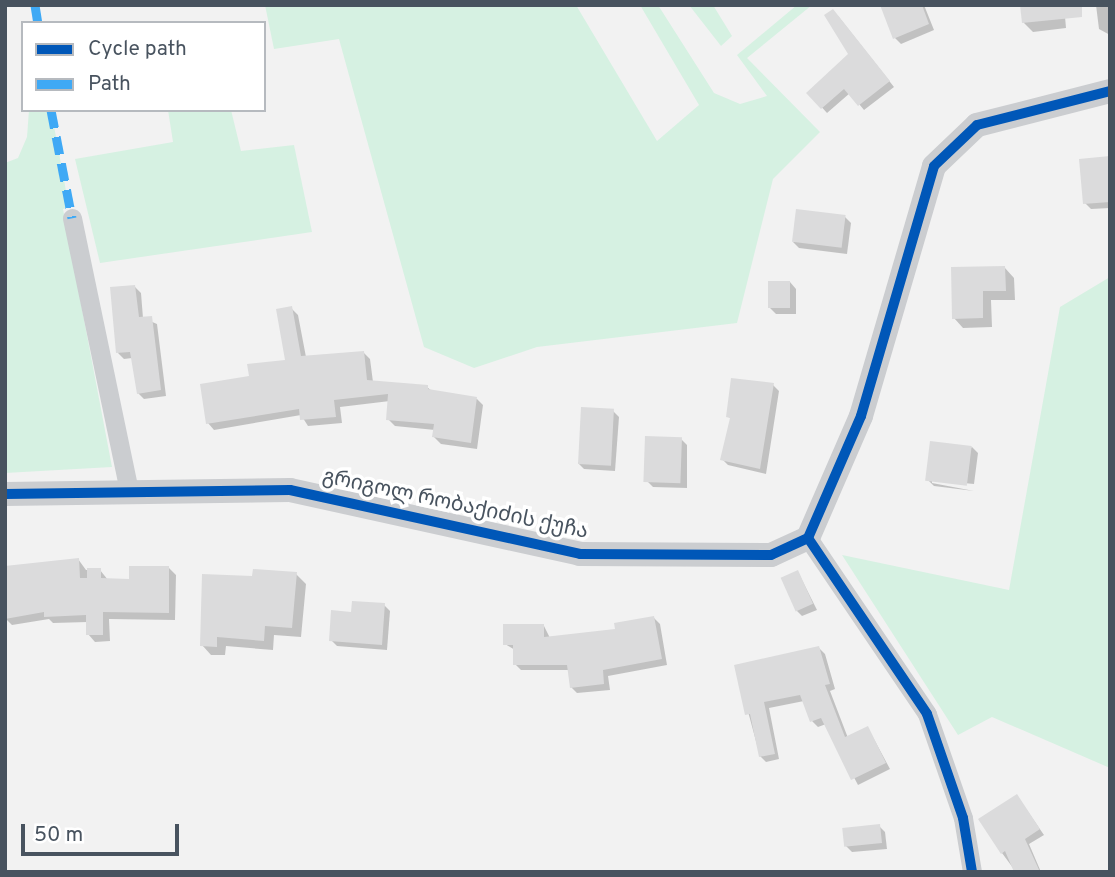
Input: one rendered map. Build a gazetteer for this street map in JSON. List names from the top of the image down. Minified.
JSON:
{"streets":{"street":["გრიგოლ რობაქიძის ქუჩა"]},"legend":["Cycle path","Path"],"scale_bar":"50 m"}
